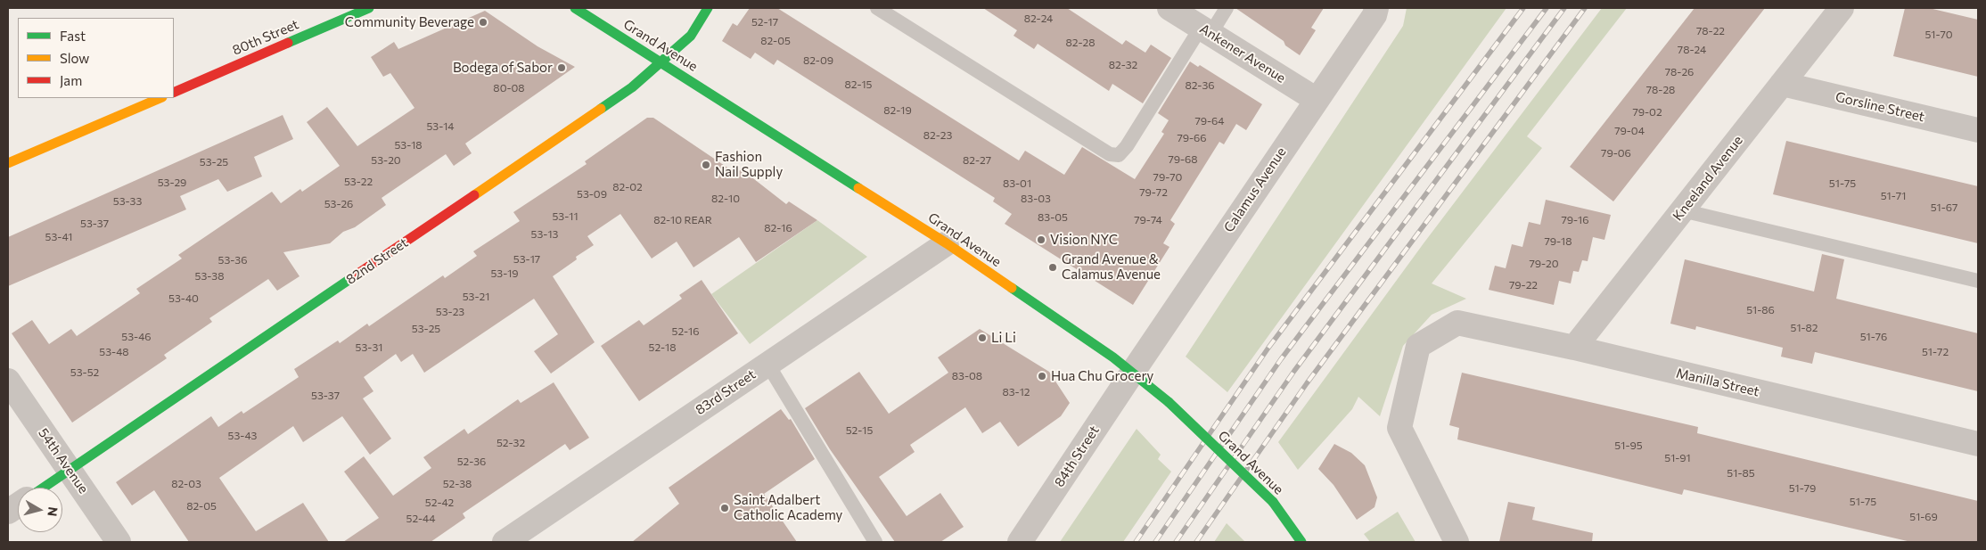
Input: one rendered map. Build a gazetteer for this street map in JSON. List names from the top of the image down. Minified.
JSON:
{"streets":{"street":["80th Street","Grand Avenue","Ankener Avenue","Gorsline Street","Kneeland Avenue","Calamus Avenue","82nd Street","Manilla Street","83rd Street","84th Street","54th Avenue"]},"crossings":[["Grand Avenue","Calamus Avenue"],["Grand Avenue","82nd Street"],["Grand Avenue","83rd Street"],["Grand Avenue","84th Street"],["Ankener Avenue","Calamus Avenue"],["Gorsline Street","Kneeland Avenue"],["Kneeland Avenue","Manilla Street"],["Calamus Avenue","84th Street"],["82nd Street","54th Avenue"]],"places":["Community Beverage","Bodega of Sabor","Fashion Nail Supply","Vision NYC","Grand Avenue & Calamus Avenue","Li Li","Hua Chu Grocery","Saint Adalbert Catholic Academy"],"house_numbers":["82-24","52-17","78-22","51-70","82-05","82-28","78-24","82-09","82-32","78-26","82-15","82-36","80-08","78-28","82-19","79-02","79-64","53-14","79-04","82-23","79-66","53-18","79-06","79-68","53-20","82-27","53-25","79-70","53-22","53-29","83-01","51-75","82-02","79-72","53-09","51-71","82-10","83-03","53-33","53-26","51-67","53-11","83-05","82-10 REAR","79-74","79-16","53-37","82-16","53-13","53-41","79-18","53-17","53-36","79-20","53-19","53-38","79-22","53-21","53-40","51-86","53-23","51-82","53-25","52-16","53-46","51-76","53-31","52-18","53-48","51-72","53-52","83-08","83-12","53-37","52-15","53-43","52-32","51-95","51-91","52-36","51-85","82-03","52-38","51-79","51-75","52-42","82-05","51-69","52-44"],"legend":["Fast","Slow","Jam"],"north":"right"}
